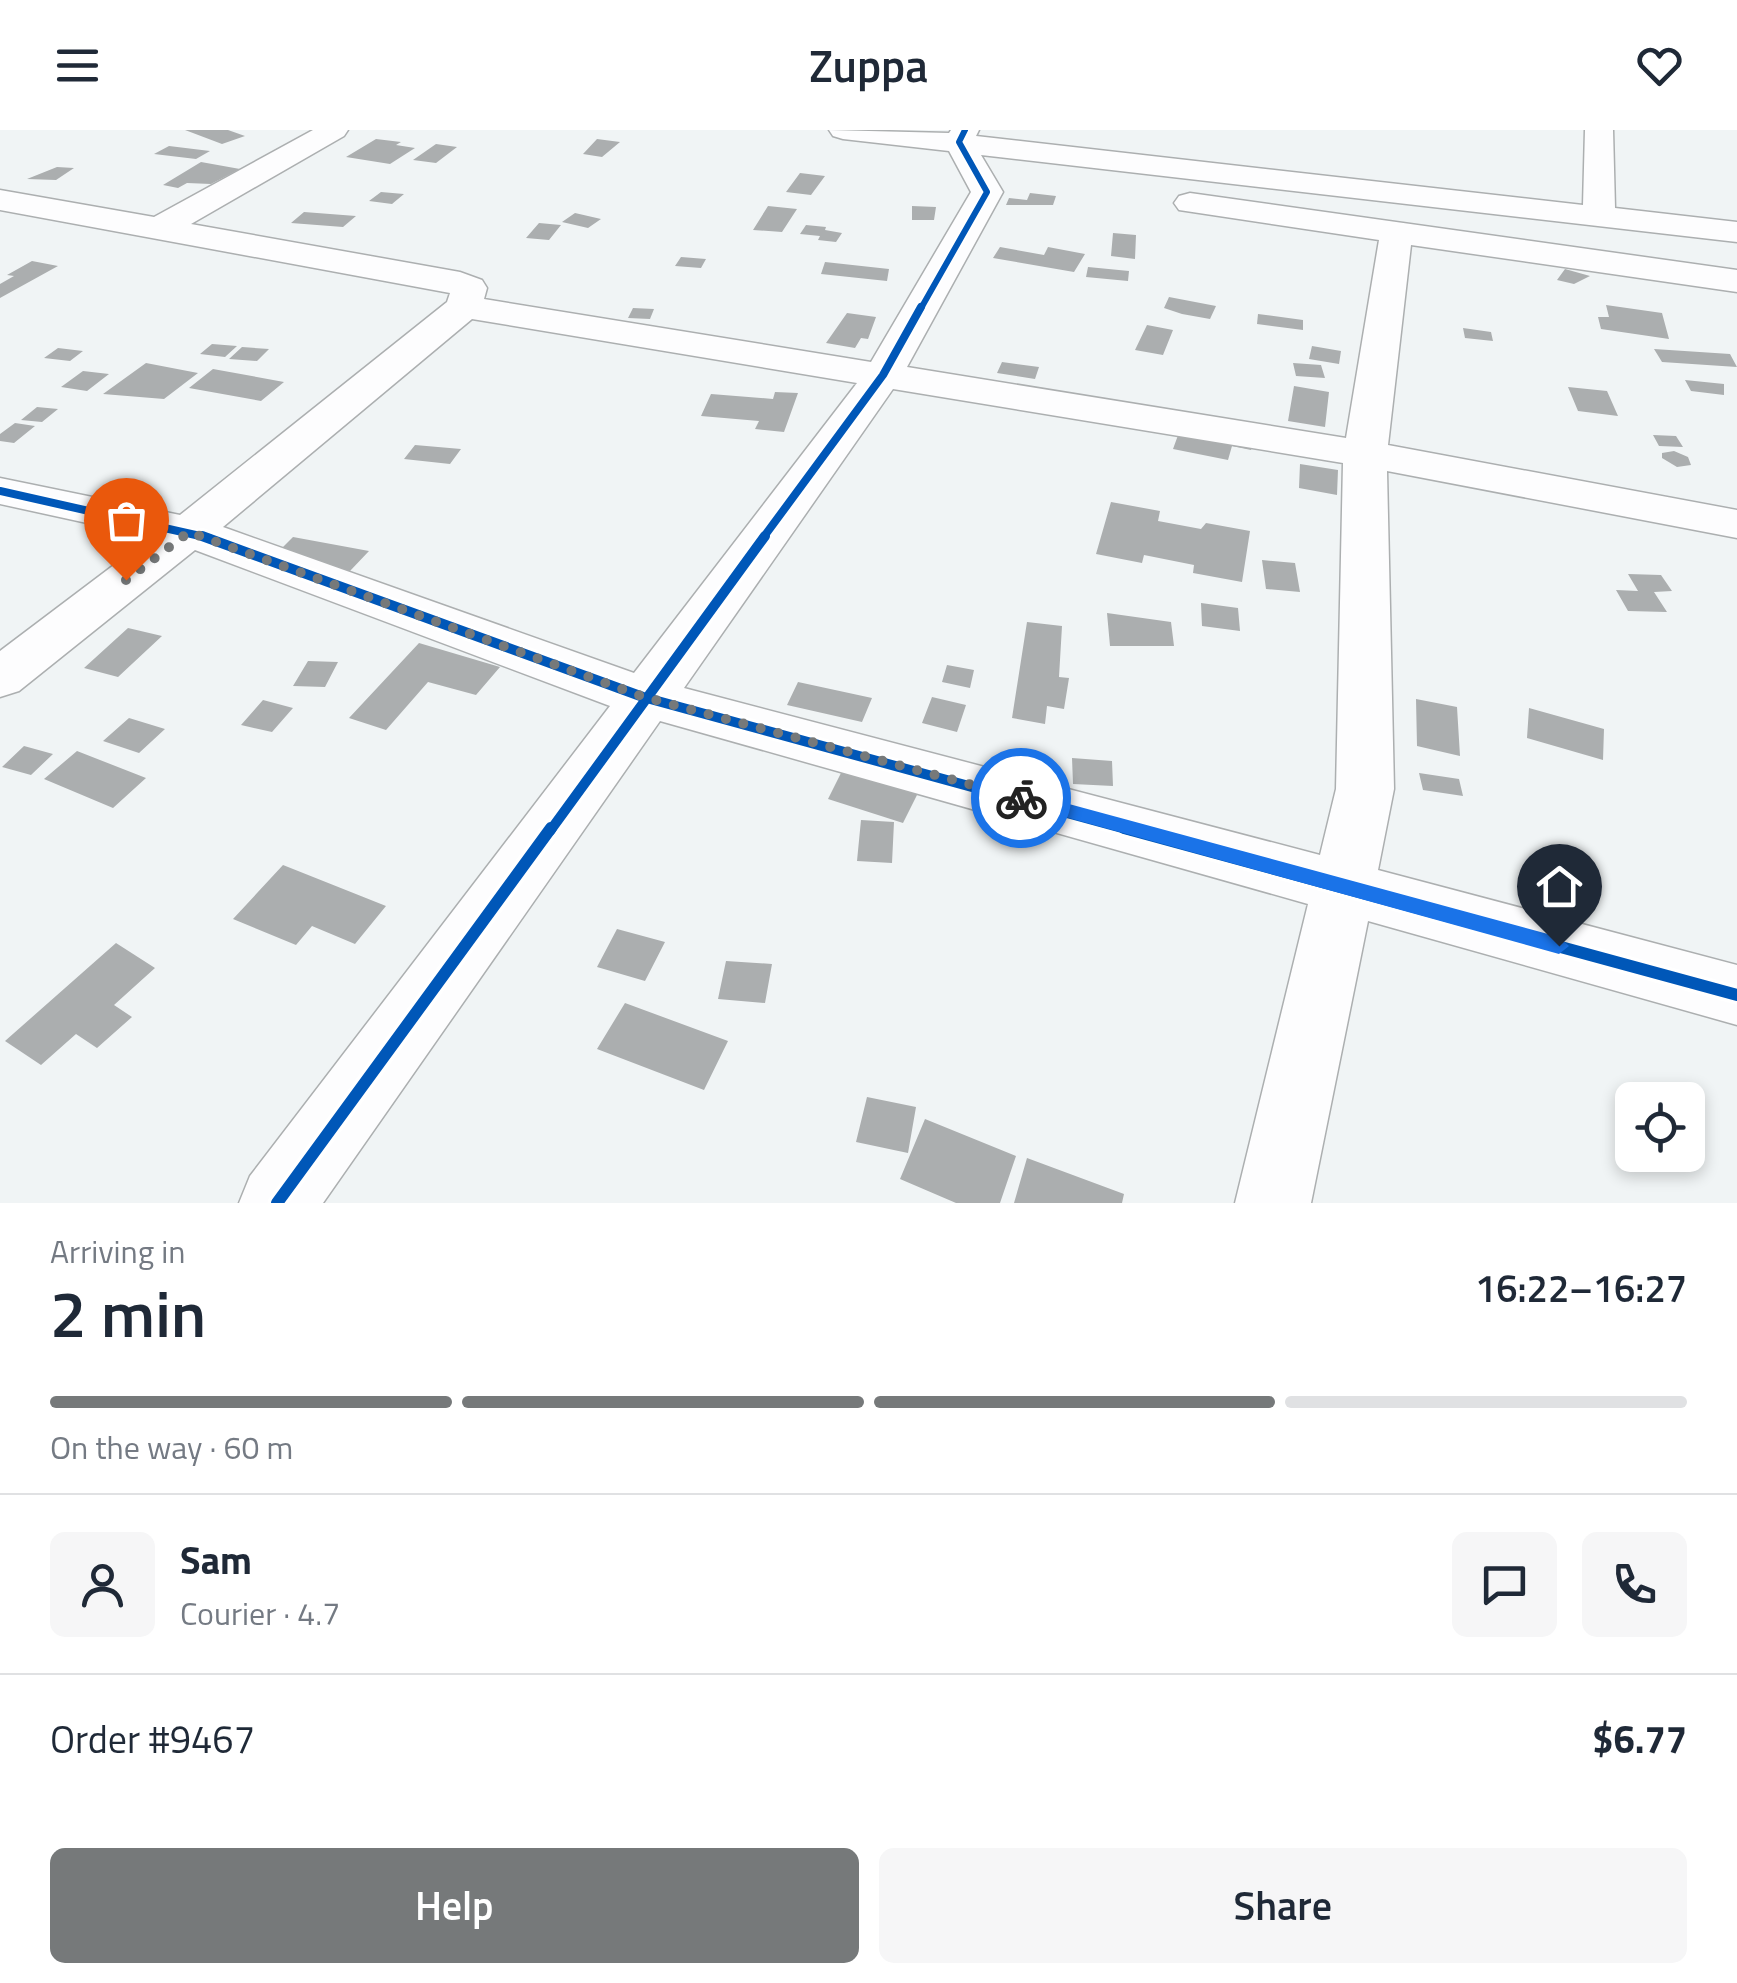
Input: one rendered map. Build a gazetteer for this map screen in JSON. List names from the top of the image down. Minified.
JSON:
{"page":{"header":"Zuppa","heading":["2 min","Arriving in","16:22–16:27"],"panel":["Sam","Courier · 4.7","Order #9467","$6.77"],"bar":"On the way · 60 m","buttons":["Help","Share"]}}
